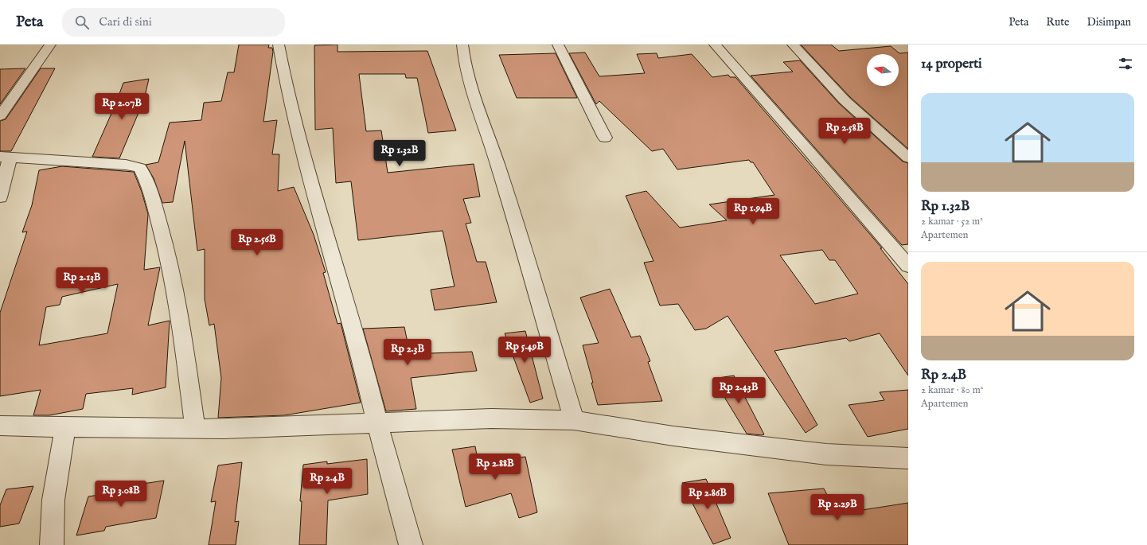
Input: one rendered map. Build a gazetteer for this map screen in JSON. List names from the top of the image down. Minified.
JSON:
{"north":"left","page":{"header":"Peta","search":"Cari di sini","nav":["Peta","Rute","Disimpan"],"heading":"14 properti","list":[{"name":"Rp 1.32B","note":"2 kamar · 52 m² · Apartemen"},{"name":"Rp 2.4B","note":"2 kamar · 80 m² · Apartemen"}],"price":["Rp 2.07B","Rp 2.58B","Rp 1.32B","Rp 1.94B","Rp 2.56B","Rp 2.13B","Rp 5.49B","Rp 2.3B","Rp 2.43B","Rp 2.88B","Rp 2.4B","Rp 3.08B","Rp 2.86B","Rp 2.29B"]}}
